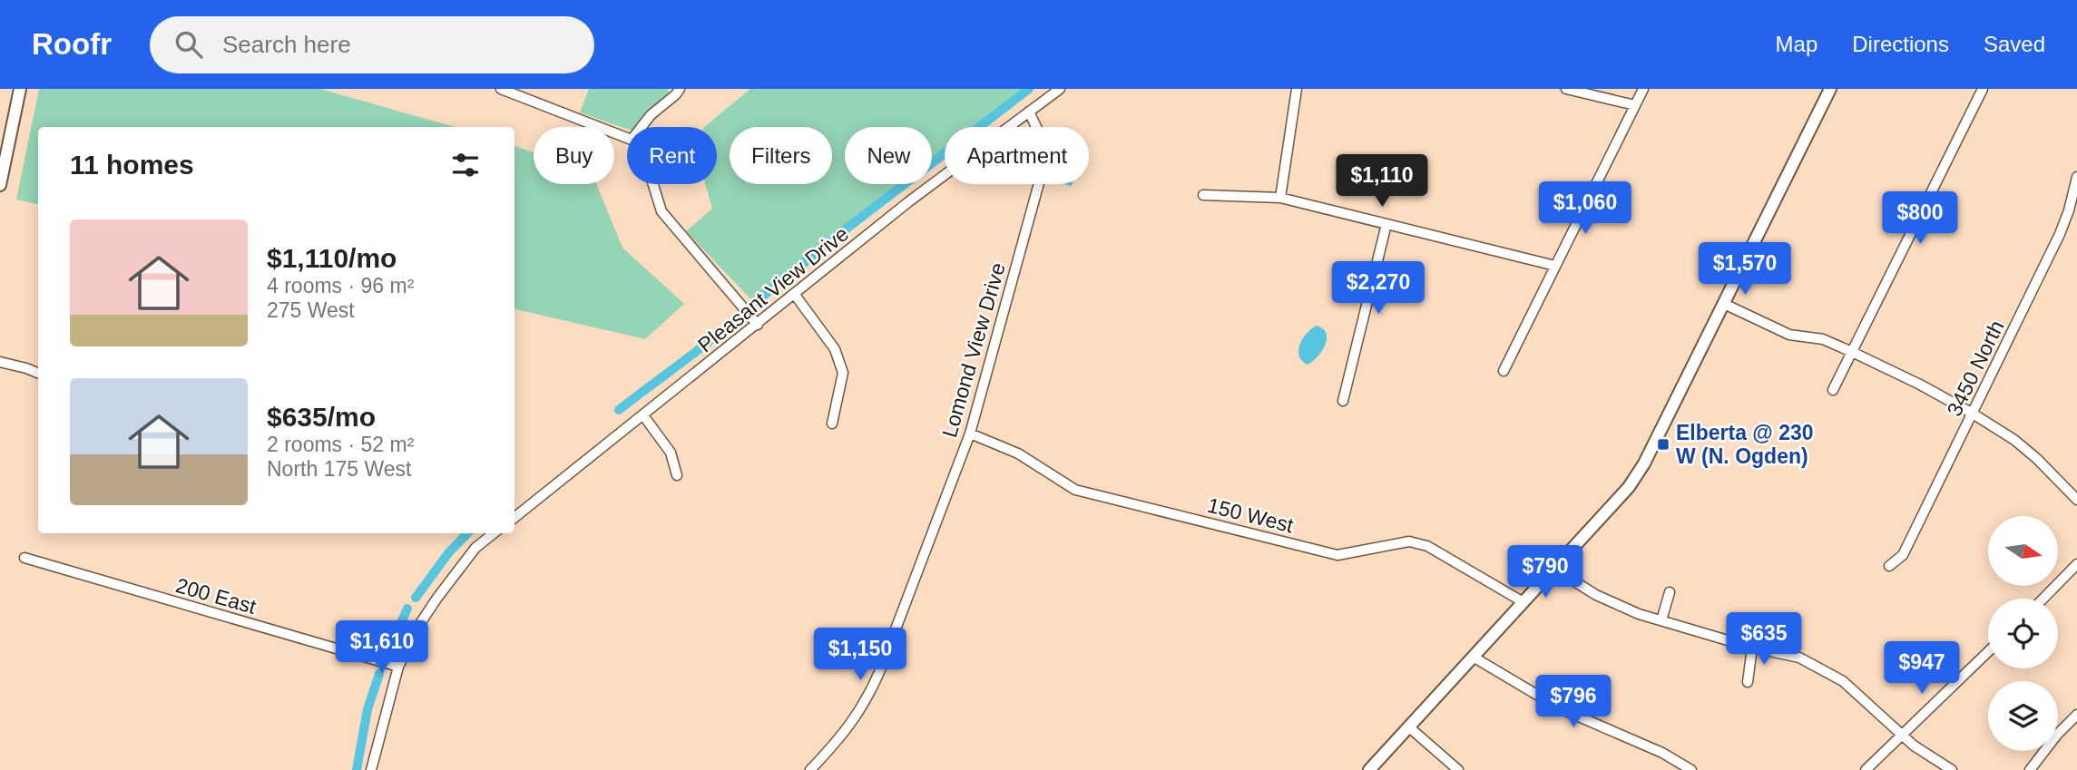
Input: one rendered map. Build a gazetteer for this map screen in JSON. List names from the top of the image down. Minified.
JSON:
{"streets":{"street":["Pleasant View Drive","Lomond View Drive","3450 North","150 West","200 East"]},"crossings":[["Pleasant View Drive","Lomond View Drive"],["Lomond View Drive","150 West"]],"places":{"transit":["Elberta @ 230 W (N. Ogden)"]},"north":"right","page":{"header":"Roofr","search":"Search here","nav":["Map","Directions","Saved"],"chip":["Buy","Rent","Filters","New","Apartment"],"heading":"11 homes","price":["$1,110","$1,060","$800","$1,570","$2,270","$790","$635","$1,610","$1,150","$947","$796"],"list":[{"name":"$1,110/mo","note":"4 rooms · 96 m² · 275 West"},{"name":"$635/mo","note":"2 rooms · 52 m² · North 175 West"}]}}
